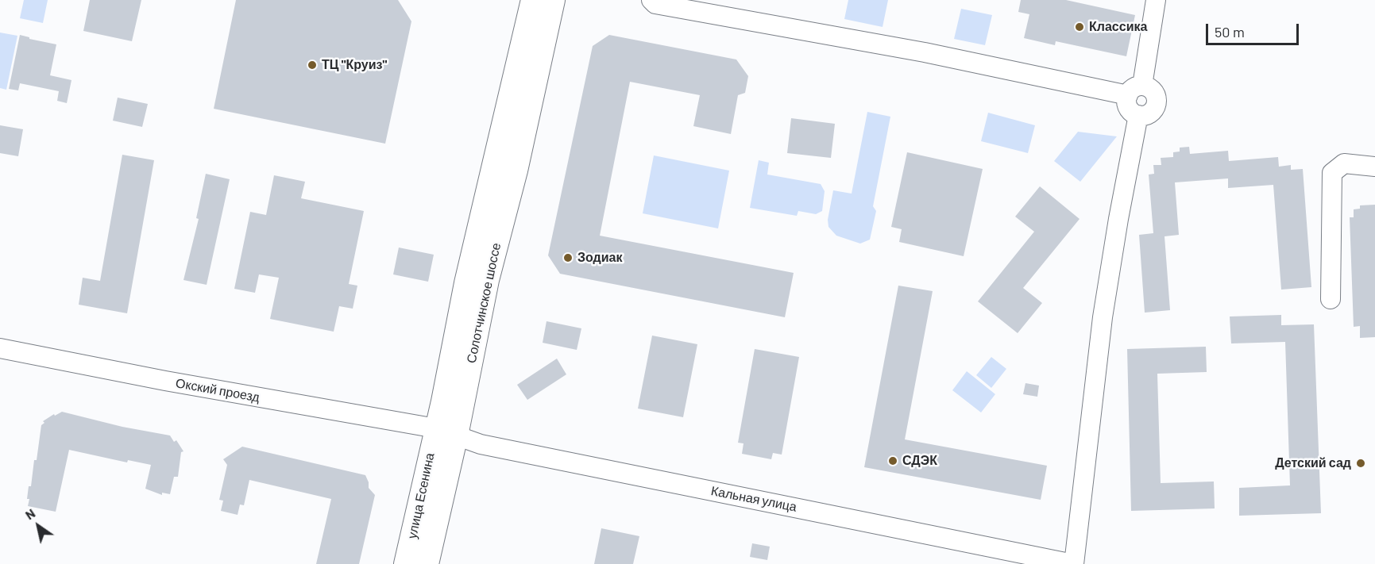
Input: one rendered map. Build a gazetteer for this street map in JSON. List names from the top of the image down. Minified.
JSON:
{"streets":{"main road":["Солотчинское шоссе","улица Есенина"],"street":["Окский проезд","Кальная улица"]},"crossings":[["Солотчинское шоссе","Окский проезд"],["Солотчинское шоссе","улица Есенина"],["Солотчинское шоссе","Кальная улица"],["Окский проезд","улица Есенина"],["Окский проезд","Кальная улица"],["улица Есенина","Кальная улица"]],"places":["Классика","ТЦ \"Круиз\"","Зодиак","СДЭК","Детский сад"],"scale_bar":"50 m","north":"top left"}
